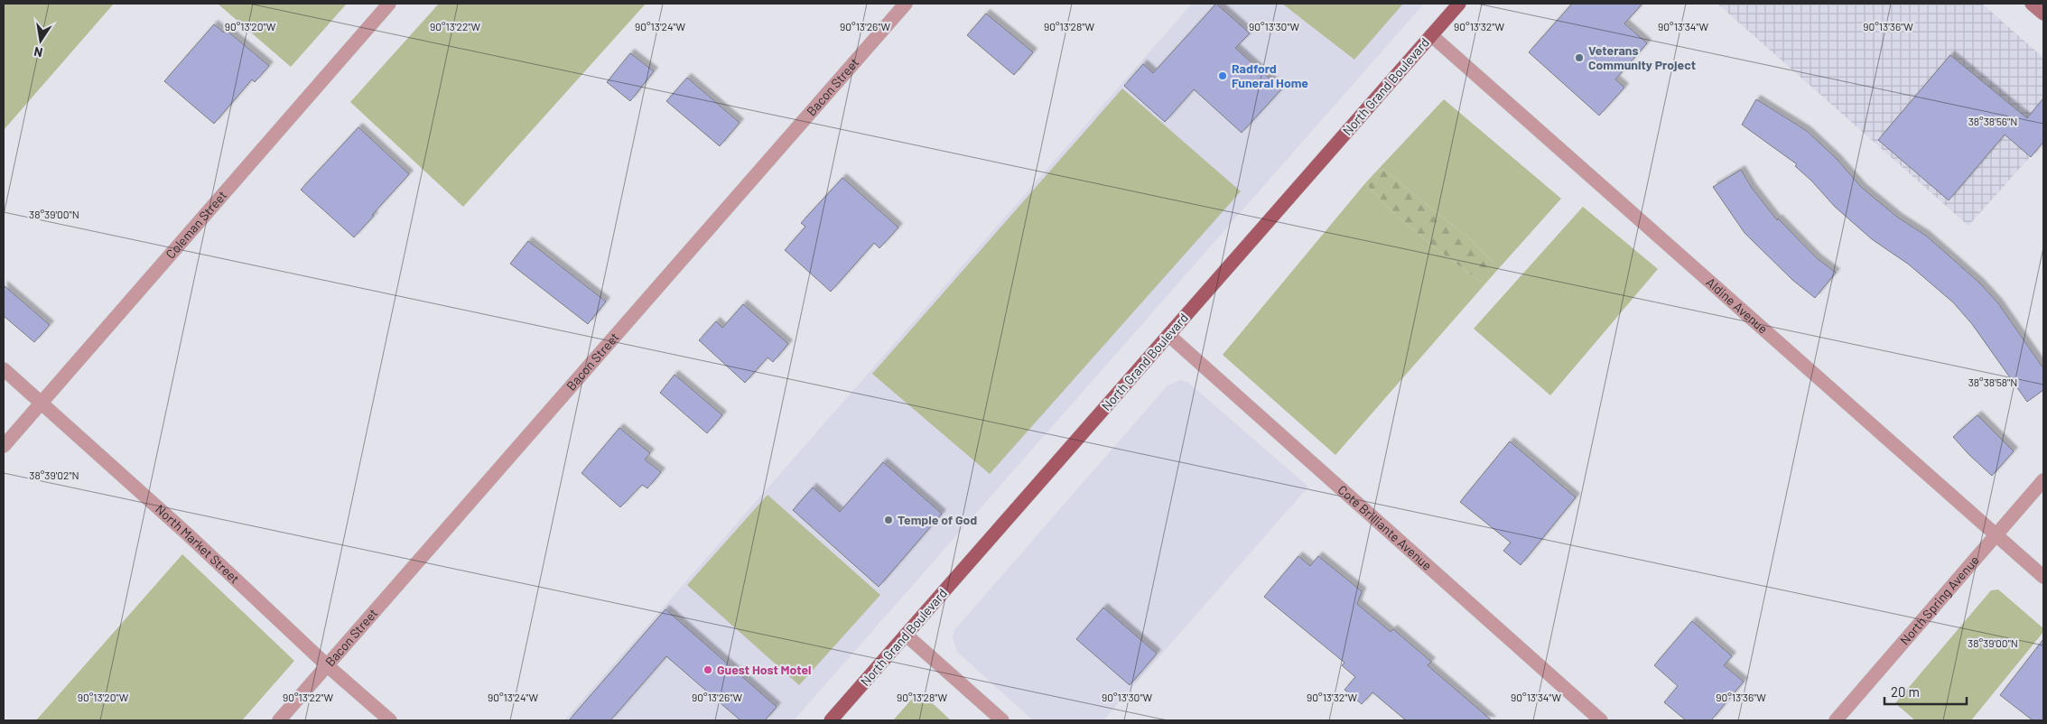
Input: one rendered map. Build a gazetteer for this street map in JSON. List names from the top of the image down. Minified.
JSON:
{"streets":{"main road":["North Grand Boulevard"],"street":["Bacon Street","Coleman Street","Aldine Avenue","Cote Brilliante Avenue","North Market Street","North Spring Avenue"]},"crossings":[["Bacon Street","North Market Street"],["North Grand Boulevard","Aldine Avenue"],["North Grand Boulevard","Cote Brilliante Avenue"],["Coleman Street","North Market Street"],["Aldine Avenue","North Spring Avenue"]],"places":["Veterans Community Project","Radford Funeral Home","Temple of God","Guest Host Motel"],"scale_bar":"20 m","north":"bottom","coordinates":["90°13'20\"W","90°13'22\"W","90°13'24\"W","90°13'26\"W","90°13'28\"W","90°13'30\"W","90°13'32\"W","90°13'34\"W","90°13'36\"W","38°38'56\"N","38°39'00\"N","38°38'58\"N","38°39'02\"N"]}
